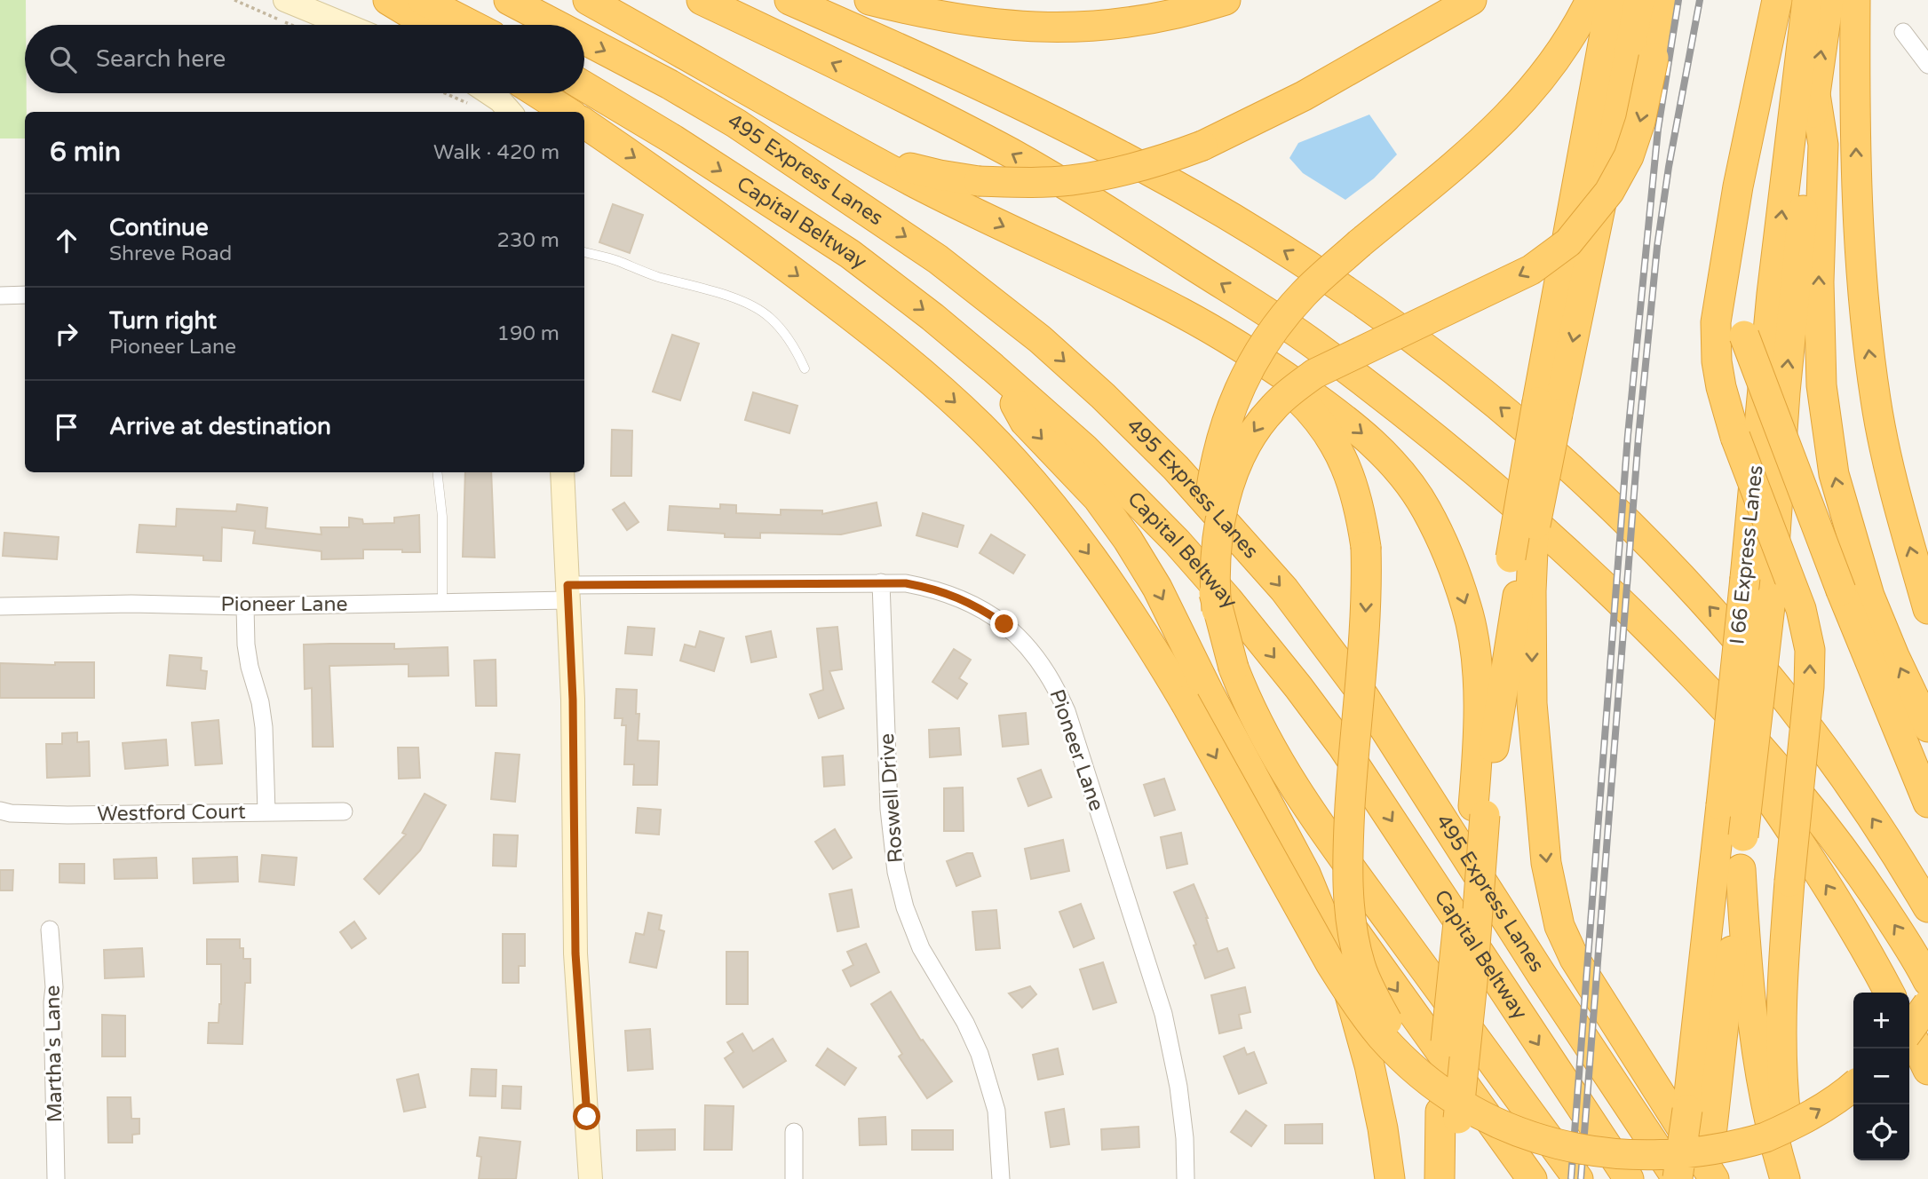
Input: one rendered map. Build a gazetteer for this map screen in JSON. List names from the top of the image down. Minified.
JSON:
{"streets":{"highway":["495 Express Lanes","Capital Beltway","I 66 Express Lanes"],"street":["Pioneer Lane","Roswell Drive","Westford Court","Martha's Lane"]},"crossings":[["495 Express Lanes","I 66 Express Lanes"],["Pioneer Lane","Roswell Drive"]],"page":{"search":"Search here","heading":["6 min","Walk · 420 m"],"list":[["Continue","Shreve Road","230 m"],["Turn right","Pioneer Lane","190 m"],"Arrive at destination"],"map_buttons":["+","−"]}}
